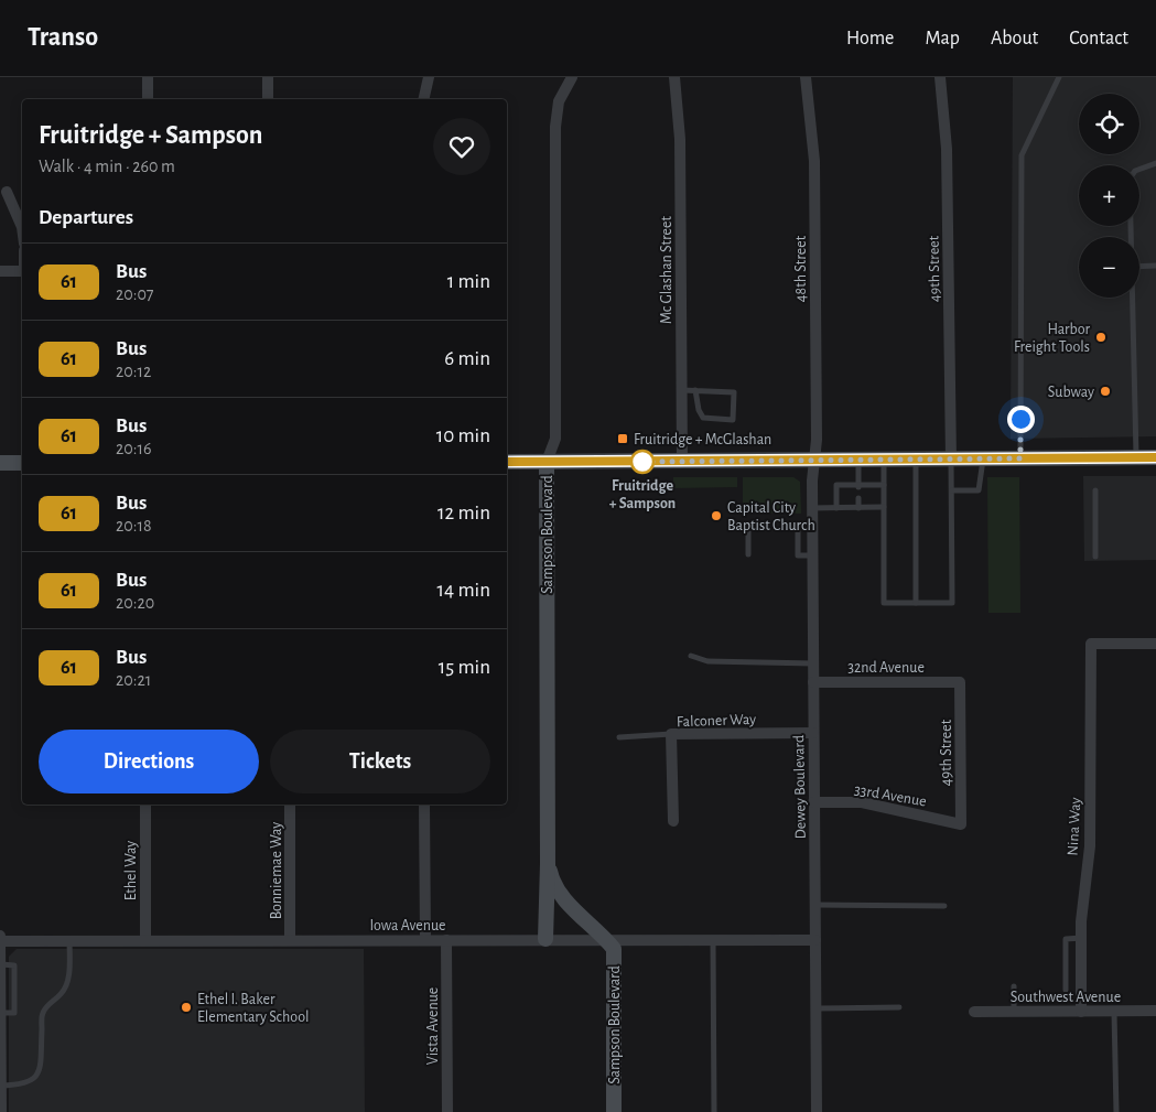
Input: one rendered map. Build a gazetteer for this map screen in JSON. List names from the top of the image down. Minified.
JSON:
{"streets":{"street":["48th Street","49th Street","Mc Glashan Street","Sampson Boulevard","32nd Avenue","Falconer Way","Dewey Boulevard","33rd Avenue","Nina Way","Ethel Way","Bonniemae Way","Iowa Avenue","Southwest Avenue","Vista Avenue"]},"crossings":[["48th Street","Dewey Boulevard"],["49th Street","32nd Avenue"],["49th Street","33rd Avenue"],["Sampson Boulevard","Iowa Avenue"],["32nd Avenue","Dewey Boulevard"],["Falconer Way","Dewey Boulevard"],["Dewey Boulevard","33rd Avenue"],["Dewey Boulevard","Iowa Avenue"],["Nina Way","Southwest Avenue"],["Ethel Way","Iowa Avenue"],["Bonniemae Way","Iowa Avenue"],["Iowa Avenue","Vista Avenue"]],"places":{"other":["Harbor Freight Tools","Subway","Fruitridge + Sampson","Capital City Baptist Church","Ethel I. Baker Elementary School"],"transit":["Fruitridge + McGlashan"]},"lines":["bus line 61"],"page":{"header":"Transo","nav":["Home","Map","About","Contact"],"map_buttons":["+","−"],"heading":[["Fruitridge + Sampson","Walk · 4 min · 260 m"],"Departures"],"list":[{"mark":"61","name":"Bus","note":"20:07","value":"1 min"},{"mark":"61","name":"Bus","note":"20:12","value":"6 min"},{"mark":"61","name":"Bus","note":"20:16","value":"10 min"},{"mark":"61","name":"Bus","note":"20:18","value":"12 min"},{"mark":"61","name":"Bus","note":"20:20","value":"14 min"},{"mark":"61","name":"Bus","note":"20:21","value":"15 min"}],"buttons":["Directions","Tickets"]}}
